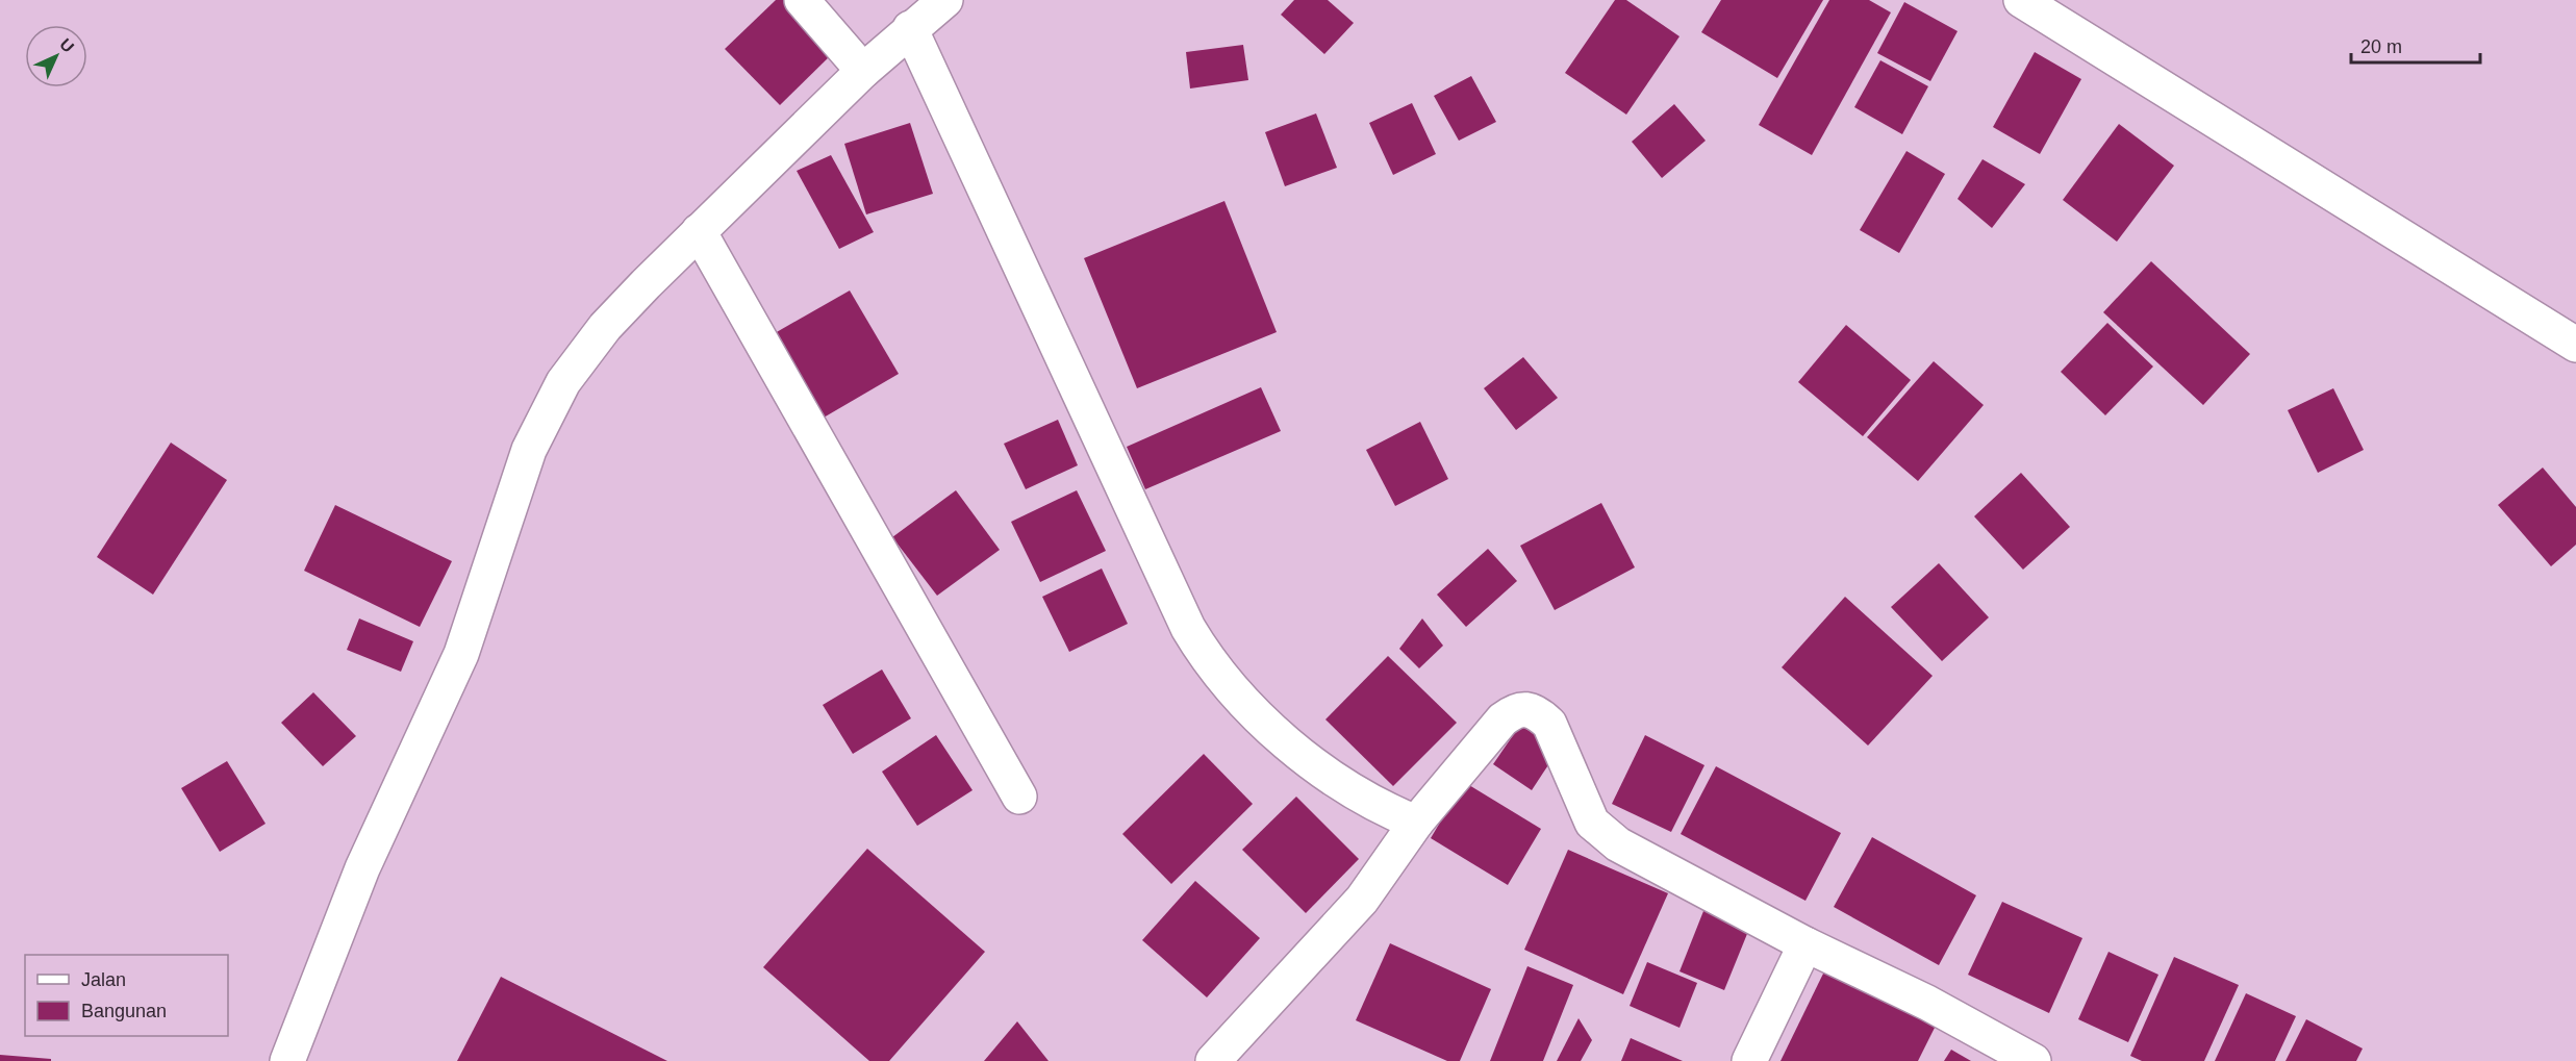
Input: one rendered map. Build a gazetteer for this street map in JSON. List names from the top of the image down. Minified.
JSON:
{"legend":["Jalan","Bangunan"],"scale_bar":"20 m","north":"top right"}
